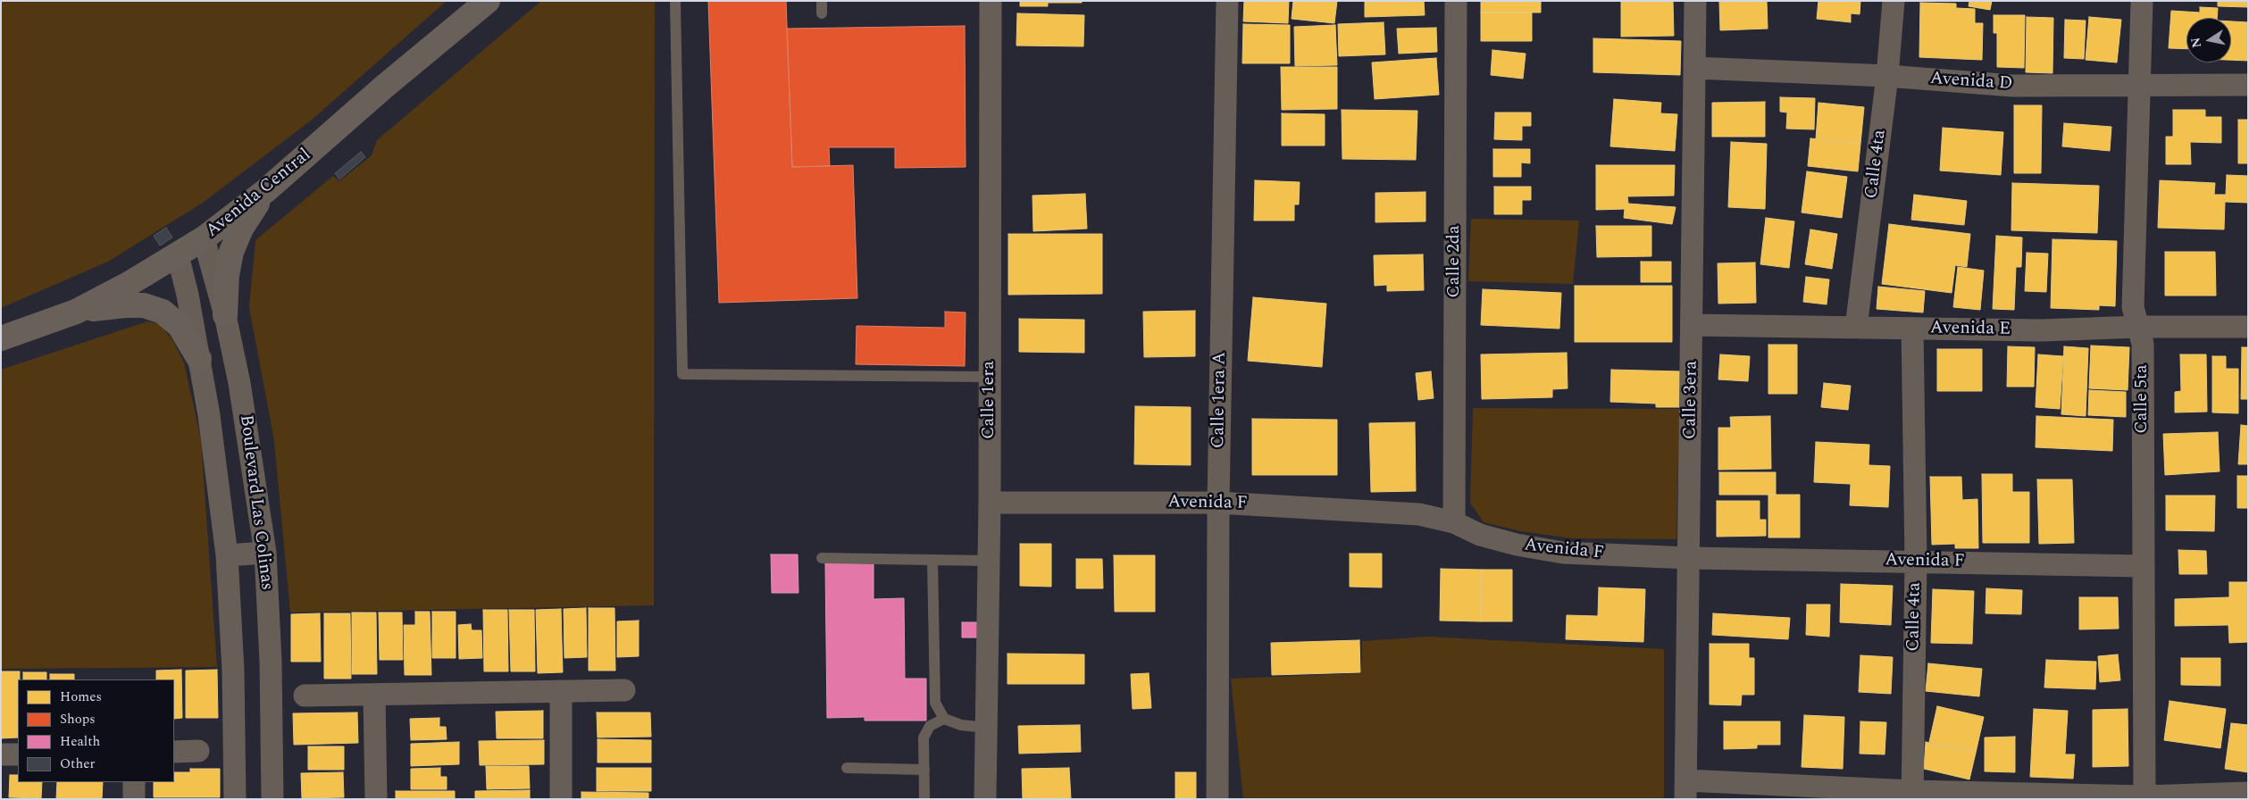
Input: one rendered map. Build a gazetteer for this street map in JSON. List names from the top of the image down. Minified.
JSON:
{"streets":{"street":["Avenida D","Calle 4ta","Avenida Central","Calle 2da","Avenida E","Calle 5ta","Calle 1era","Calle 1era A","Calle 3era","Boulevard Las Colinas","Avenida F"]},"crossings":[["Avenida D","Calle 4ta"],["Avenida D","Calle 5ta"],["Avenida D","Calle 3era"],["Calle 4ta","Avenida E"],["Calle 4ta","Avenida F"],["Avenida Central","Boulevard Las Colinas"],["Calle 2da","Avenida F"],["Avenida E","Calle 5ta"],["Avenida E","Calle 3era"],["Calle 5ta","Avenida F"],["Calle 1era","Avenida F"],["Calle 1era A","Avenida F"],["Calle 3era","Avenida F"]],"legend":["Homes","Shops","Health","Other"],"north":"left"}
